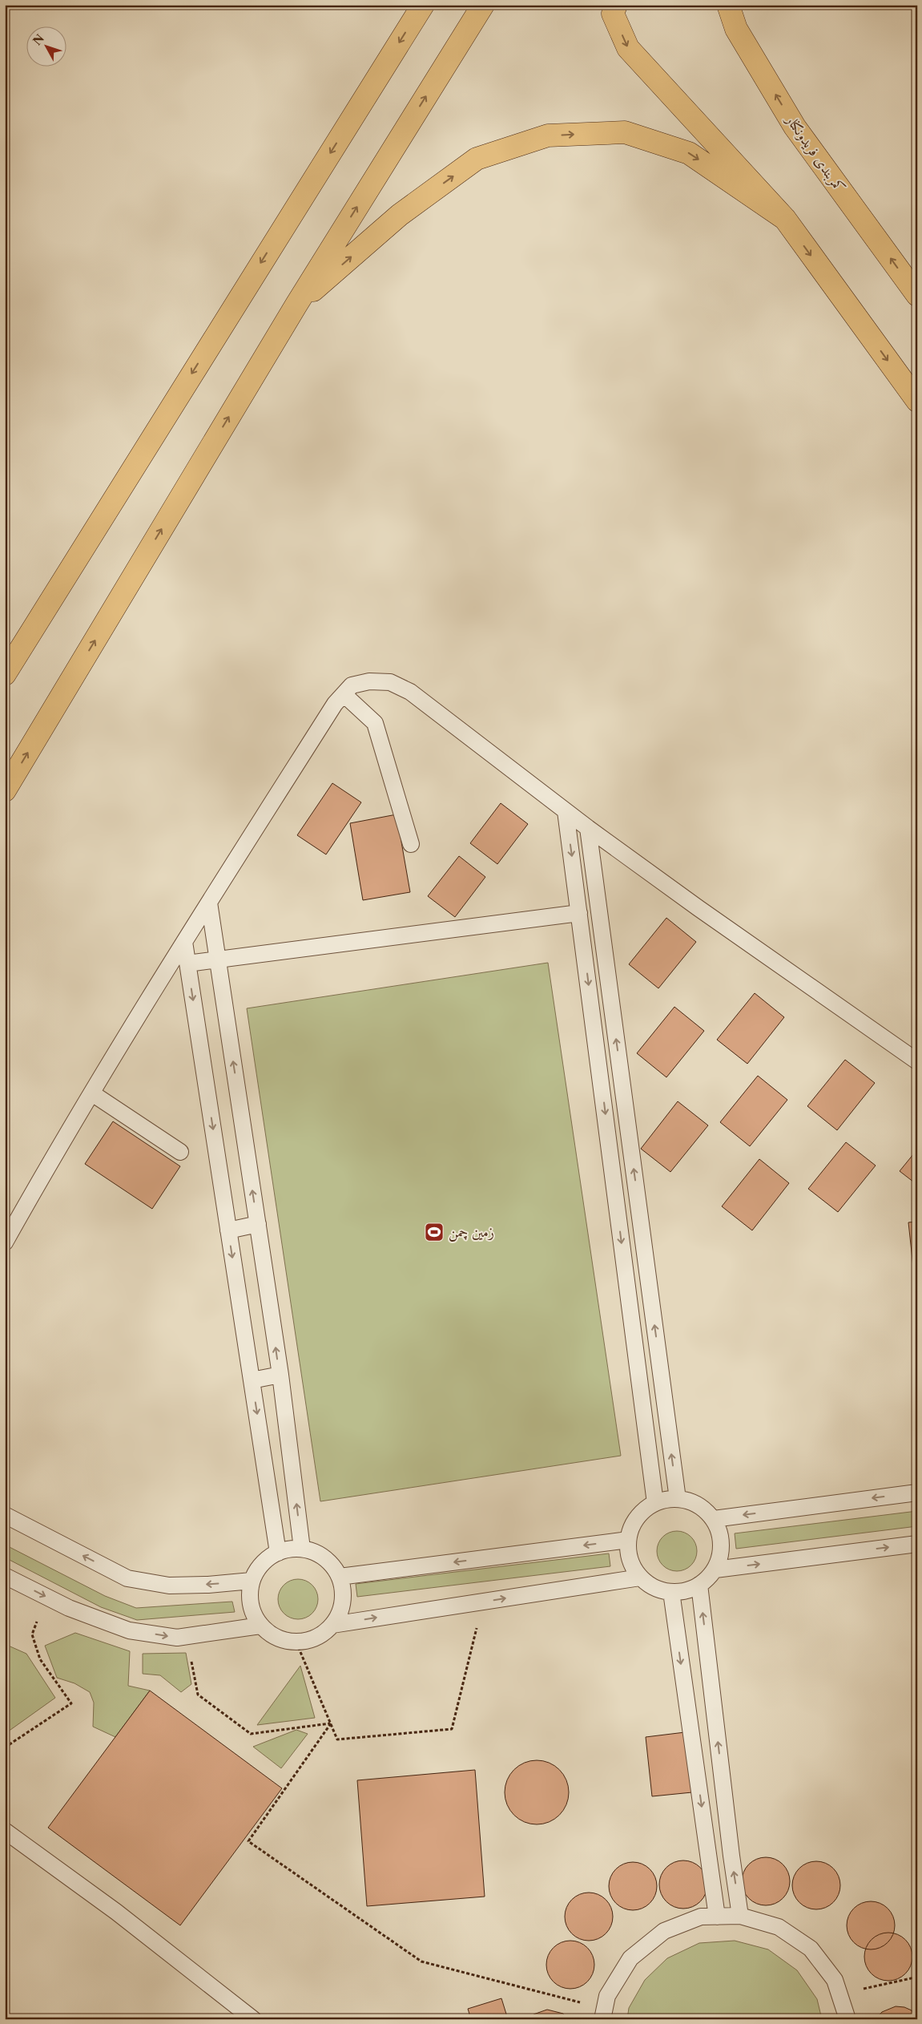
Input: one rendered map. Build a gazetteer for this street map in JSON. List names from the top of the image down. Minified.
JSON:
{"streets":{"highway":["کمربندی فریدونکنار"]},"places":{"sports":["زمین چمن"]},"north":"top left"}
